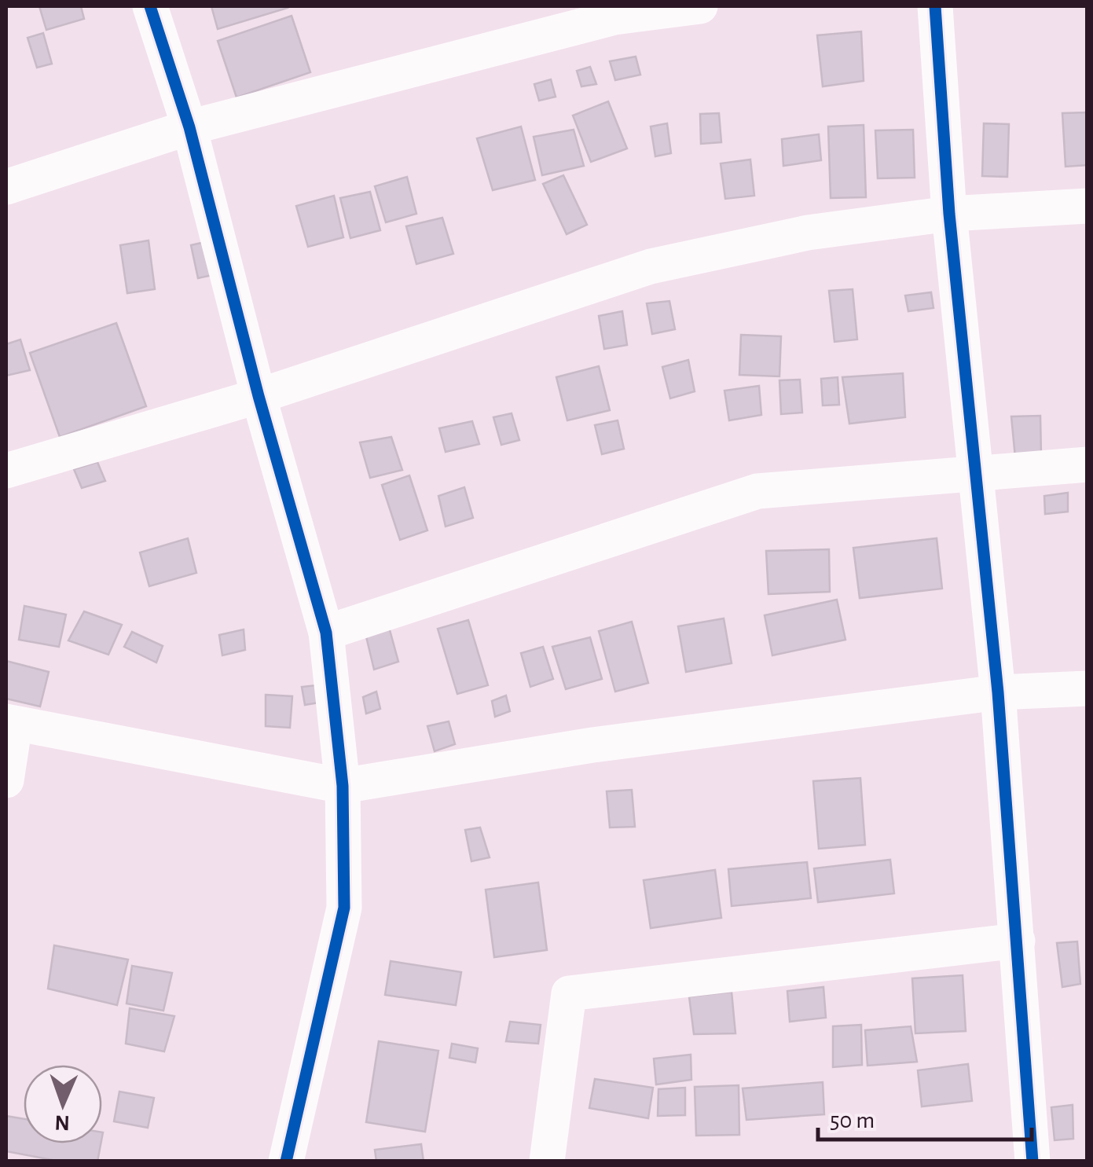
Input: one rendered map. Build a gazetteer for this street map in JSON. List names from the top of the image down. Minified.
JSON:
{"scale_bar":"50 m","north":"bottom"}
